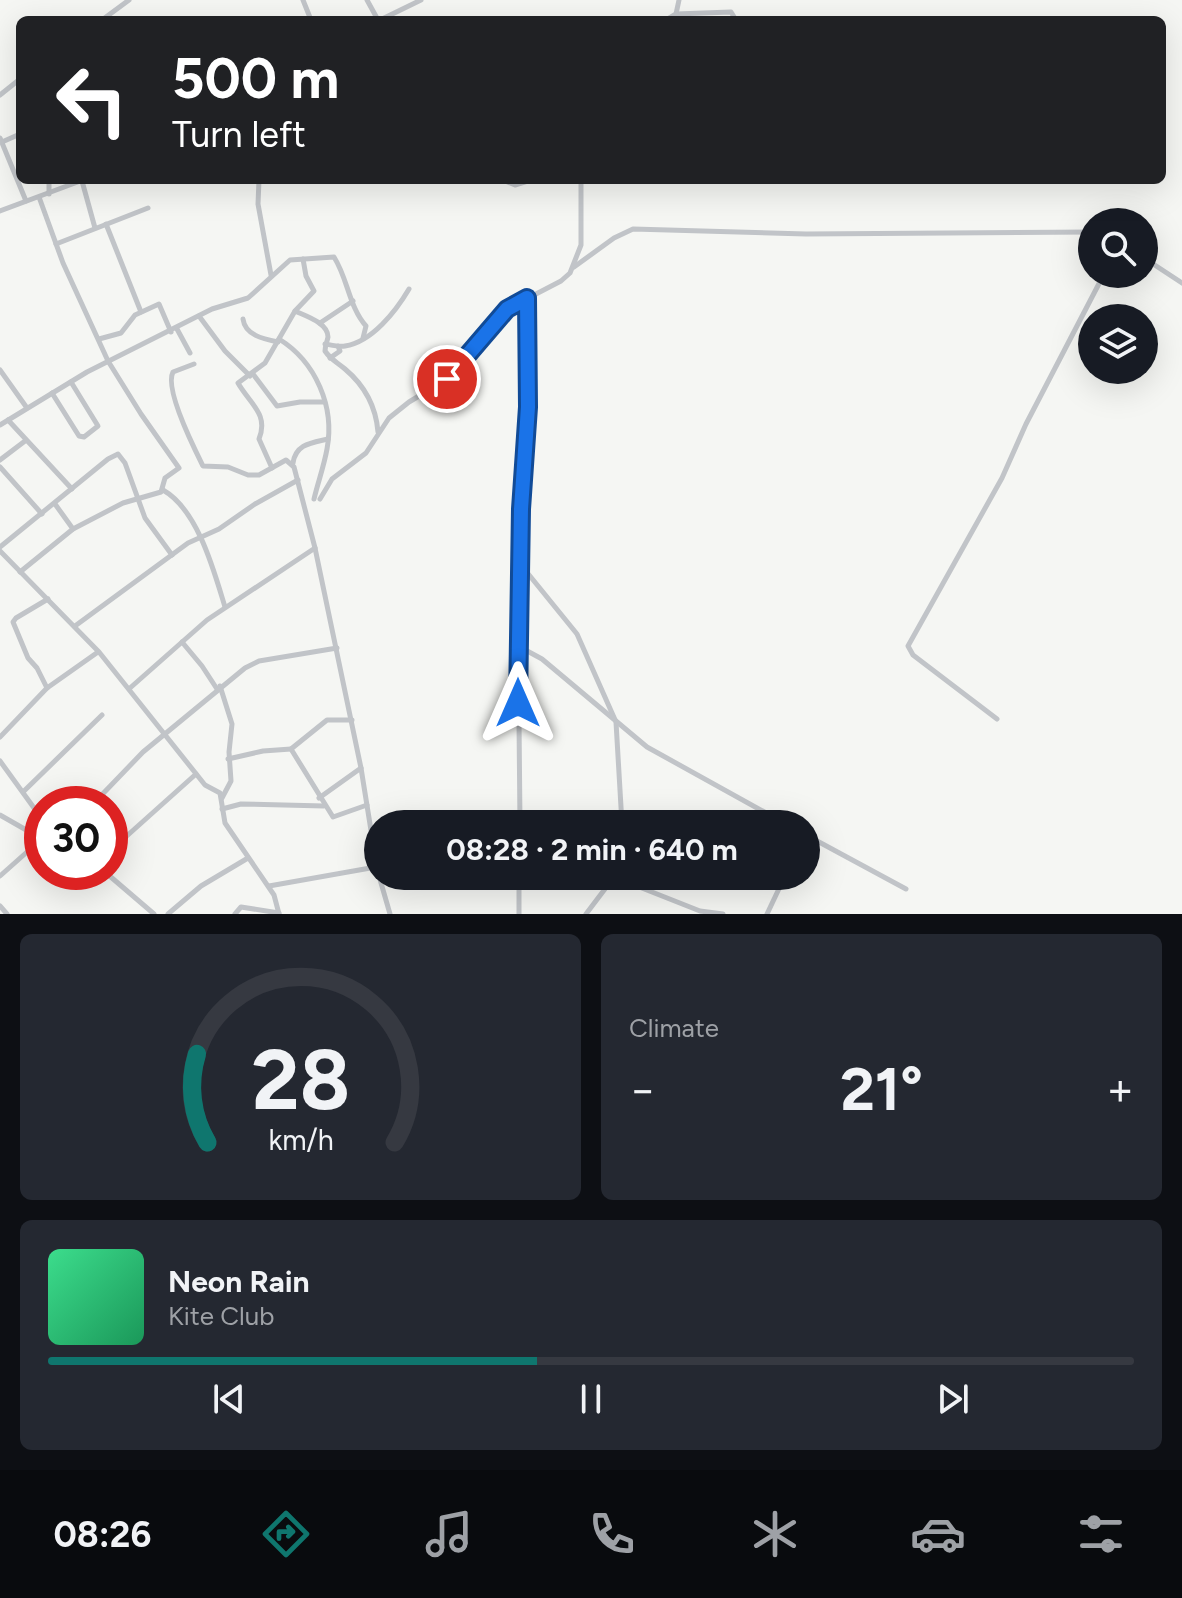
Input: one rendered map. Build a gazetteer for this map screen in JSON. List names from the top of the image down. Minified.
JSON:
{"page":{"turn":["500 m","Turn left"],"limit":"30","trip":"08:28 · 2 min · 640 m","tile":"Climate","heat":["−","21°","+"],"song":["Neon Rain","Kite Club"],"tabs":"08:26","gauge":["28","km/h"]}}
